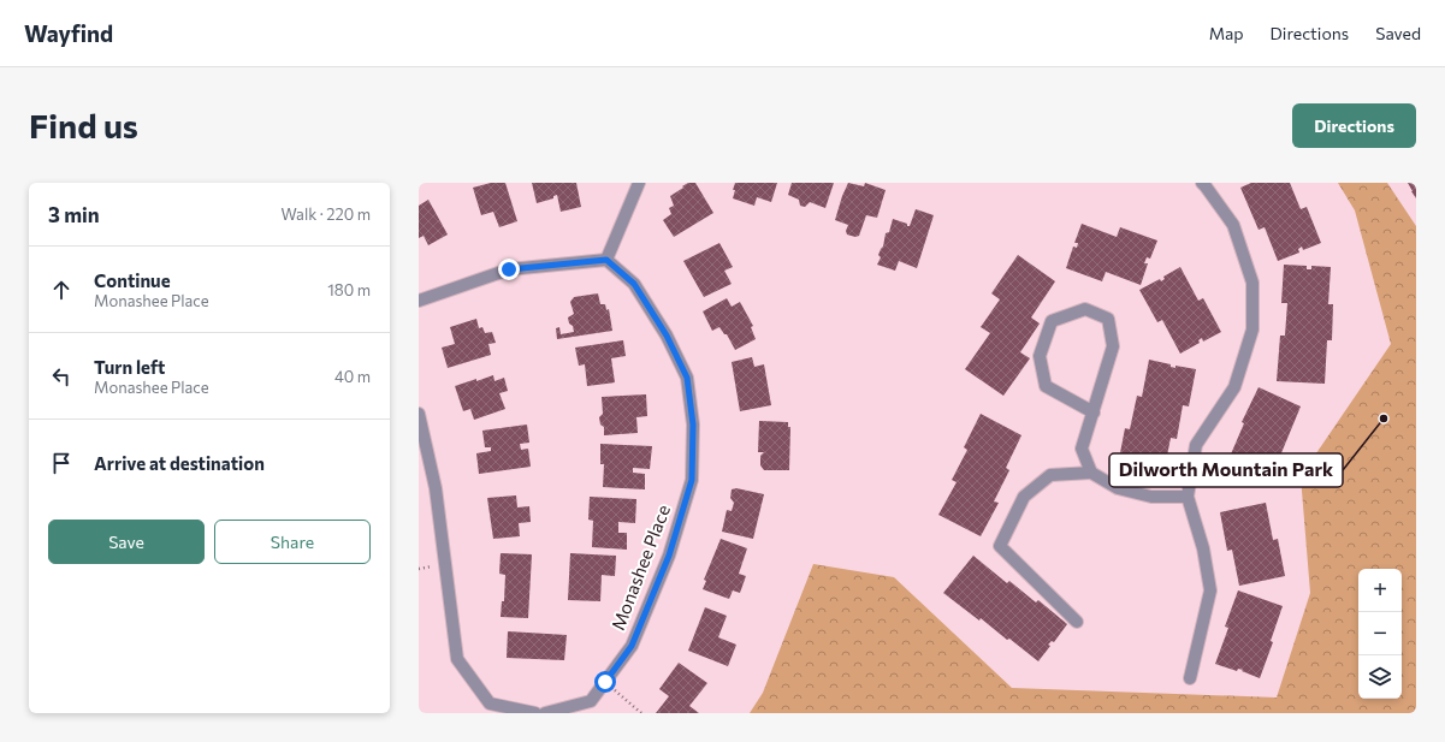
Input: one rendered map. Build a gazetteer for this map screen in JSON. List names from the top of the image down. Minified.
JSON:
{"streets":{"street":["Monashee Place"]},"places":["Dilworth Mountain Park"],"page":{"header":"Wayfind","nav":["Map","Directions","Saved"],"buttons":["Directions",["Save","Share"]],"title":"Find us","heading":["3 min","Walk · 220 m"],"list":[["Continue","Monashee Place","180 m"],["Turn left","Monashee Place","40 m"],"Arrive at destination"],"map_buttons":["+","−"]}}
